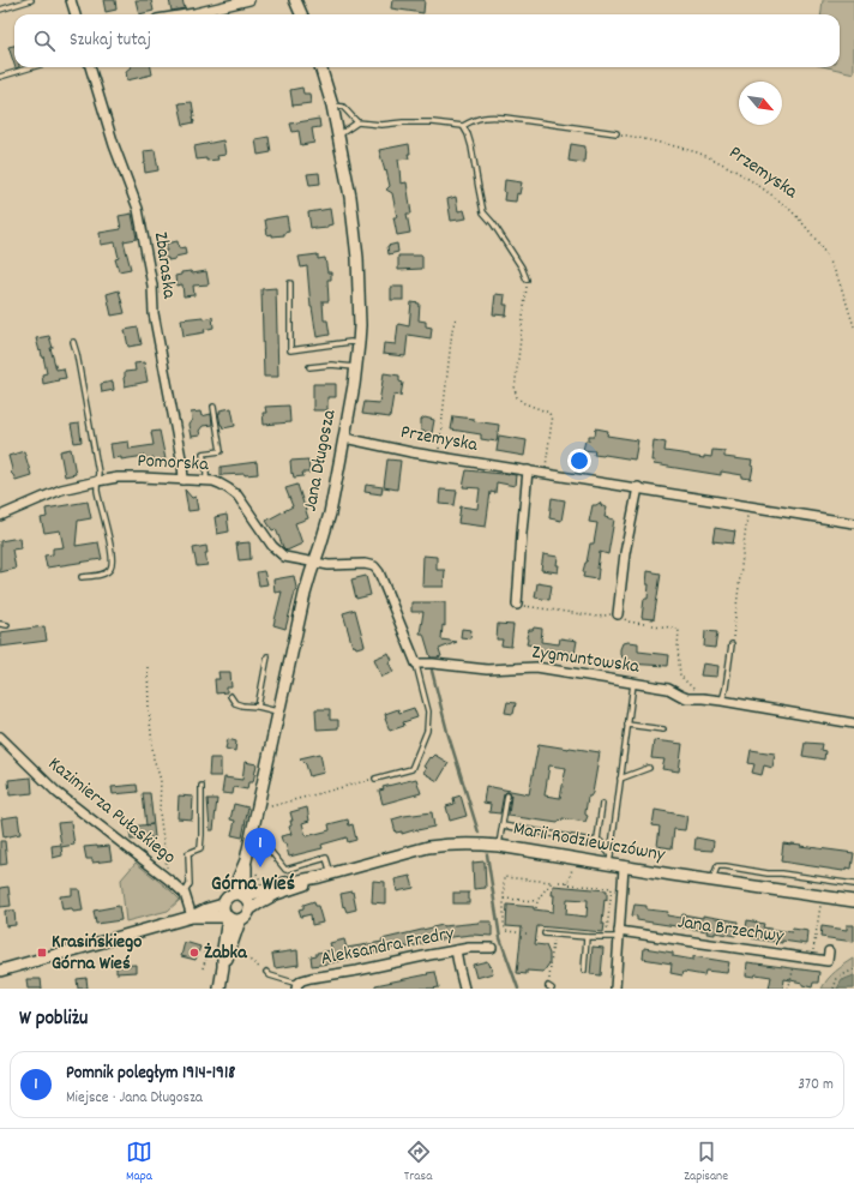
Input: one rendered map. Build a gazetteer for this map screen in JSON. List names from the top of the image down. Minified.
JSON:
{"streets":{"street":["Przemyska","Zbaraska","Jana Długosza","Pomorska","Zygmuntowska","Kazimierza Pułaskiego","Marii Rodziewiczówny","Jana Brzechwy","Aleksandra Fredry"]},"crossings":[["Przemyska","Jana Długosza"],["Zbaraska","Pomorska"],["Jana Długosza","Pomorska"],["Jana Długosza","Marii Rodziewiczówny"]],"districts":["Górna Wieś"],"places":{"transit":["Krasińskiego Górna Wieś"],"other":["Żabka"]},"north":"bottom right","page":{"search":"Szukaj tutaj","pins":"1","heading":"W pobliżu","list":[{"mark":"1","name":"Pomnik poległym 1914-1918","note":"Miejsce · Jana Długosza","value":"370 m"}],"nav":["Mapa","Trasa","Zapisane"]}}
